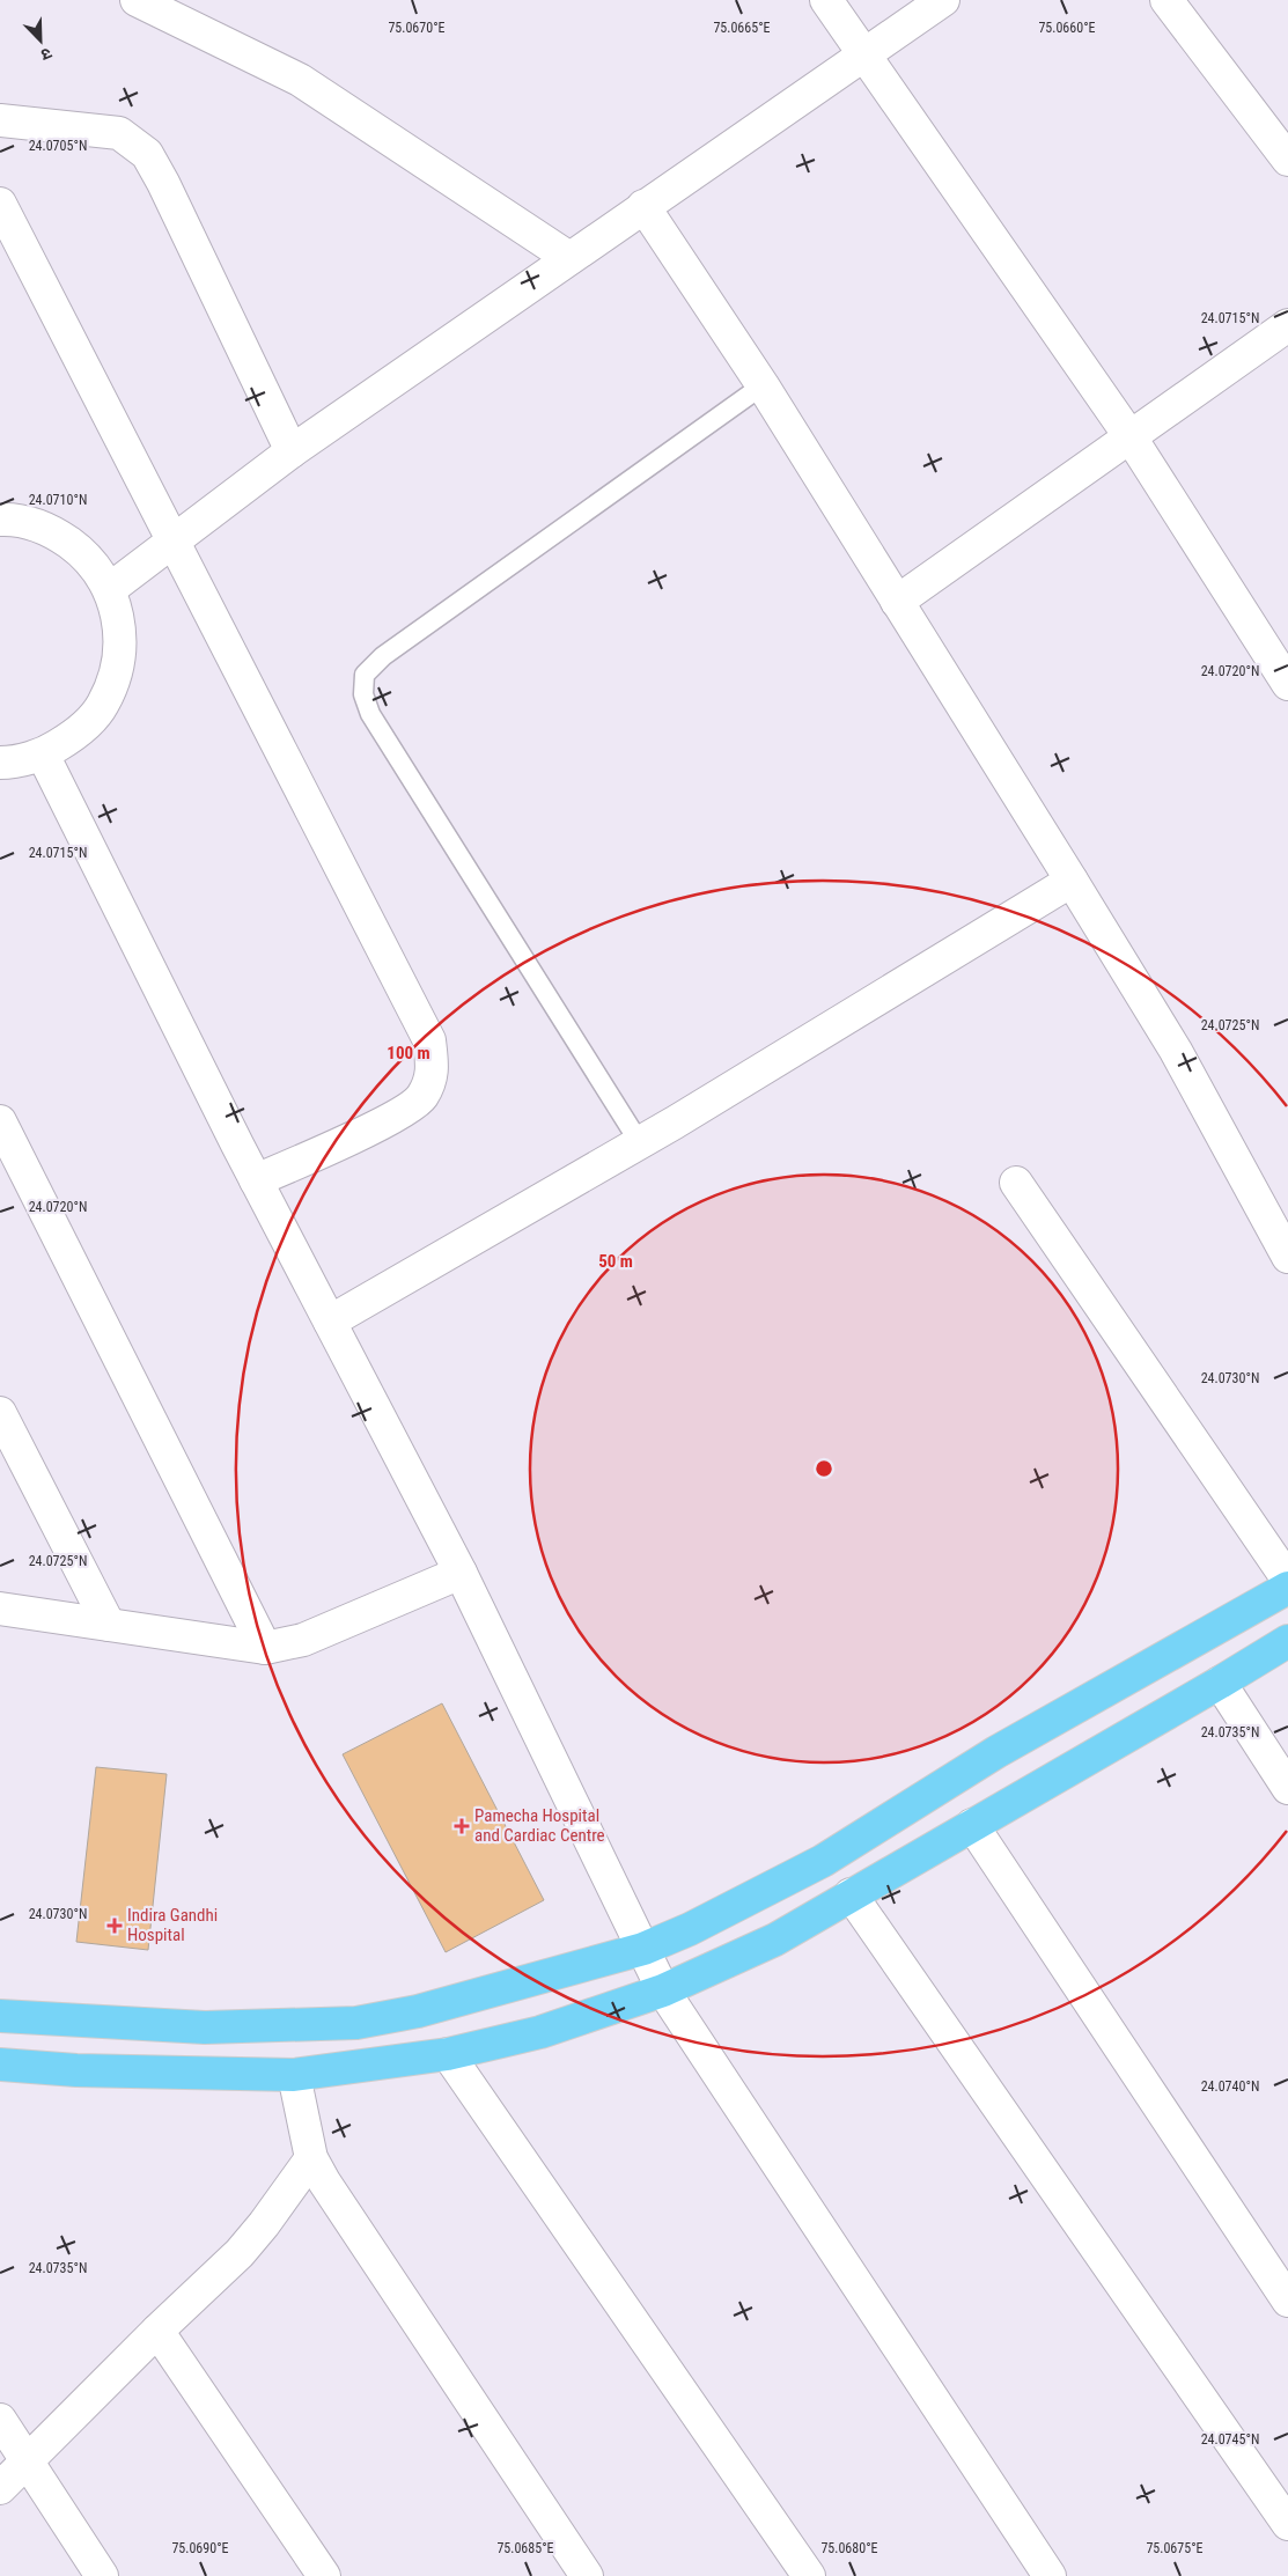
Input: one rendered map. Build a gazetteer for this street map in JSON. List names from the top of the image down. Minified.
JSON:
{"places":{"health":["Pamecha Hospital and Cardiac Centre","Indira Gandhi Hospital"]},"north":"bottom right","coordinates":["75.0670°E","75.0665°E","75.0660°E","24.0705°N","24.0715°N","24.0710°N","24.0720°N","24.0725°N","24.0730°N","24.0735°N","24.0740°N","24.0745°N","75.0690°E","75.0685°E","75.0680°E","75.0675°E"],"rings":["100 m","50 m"]}
